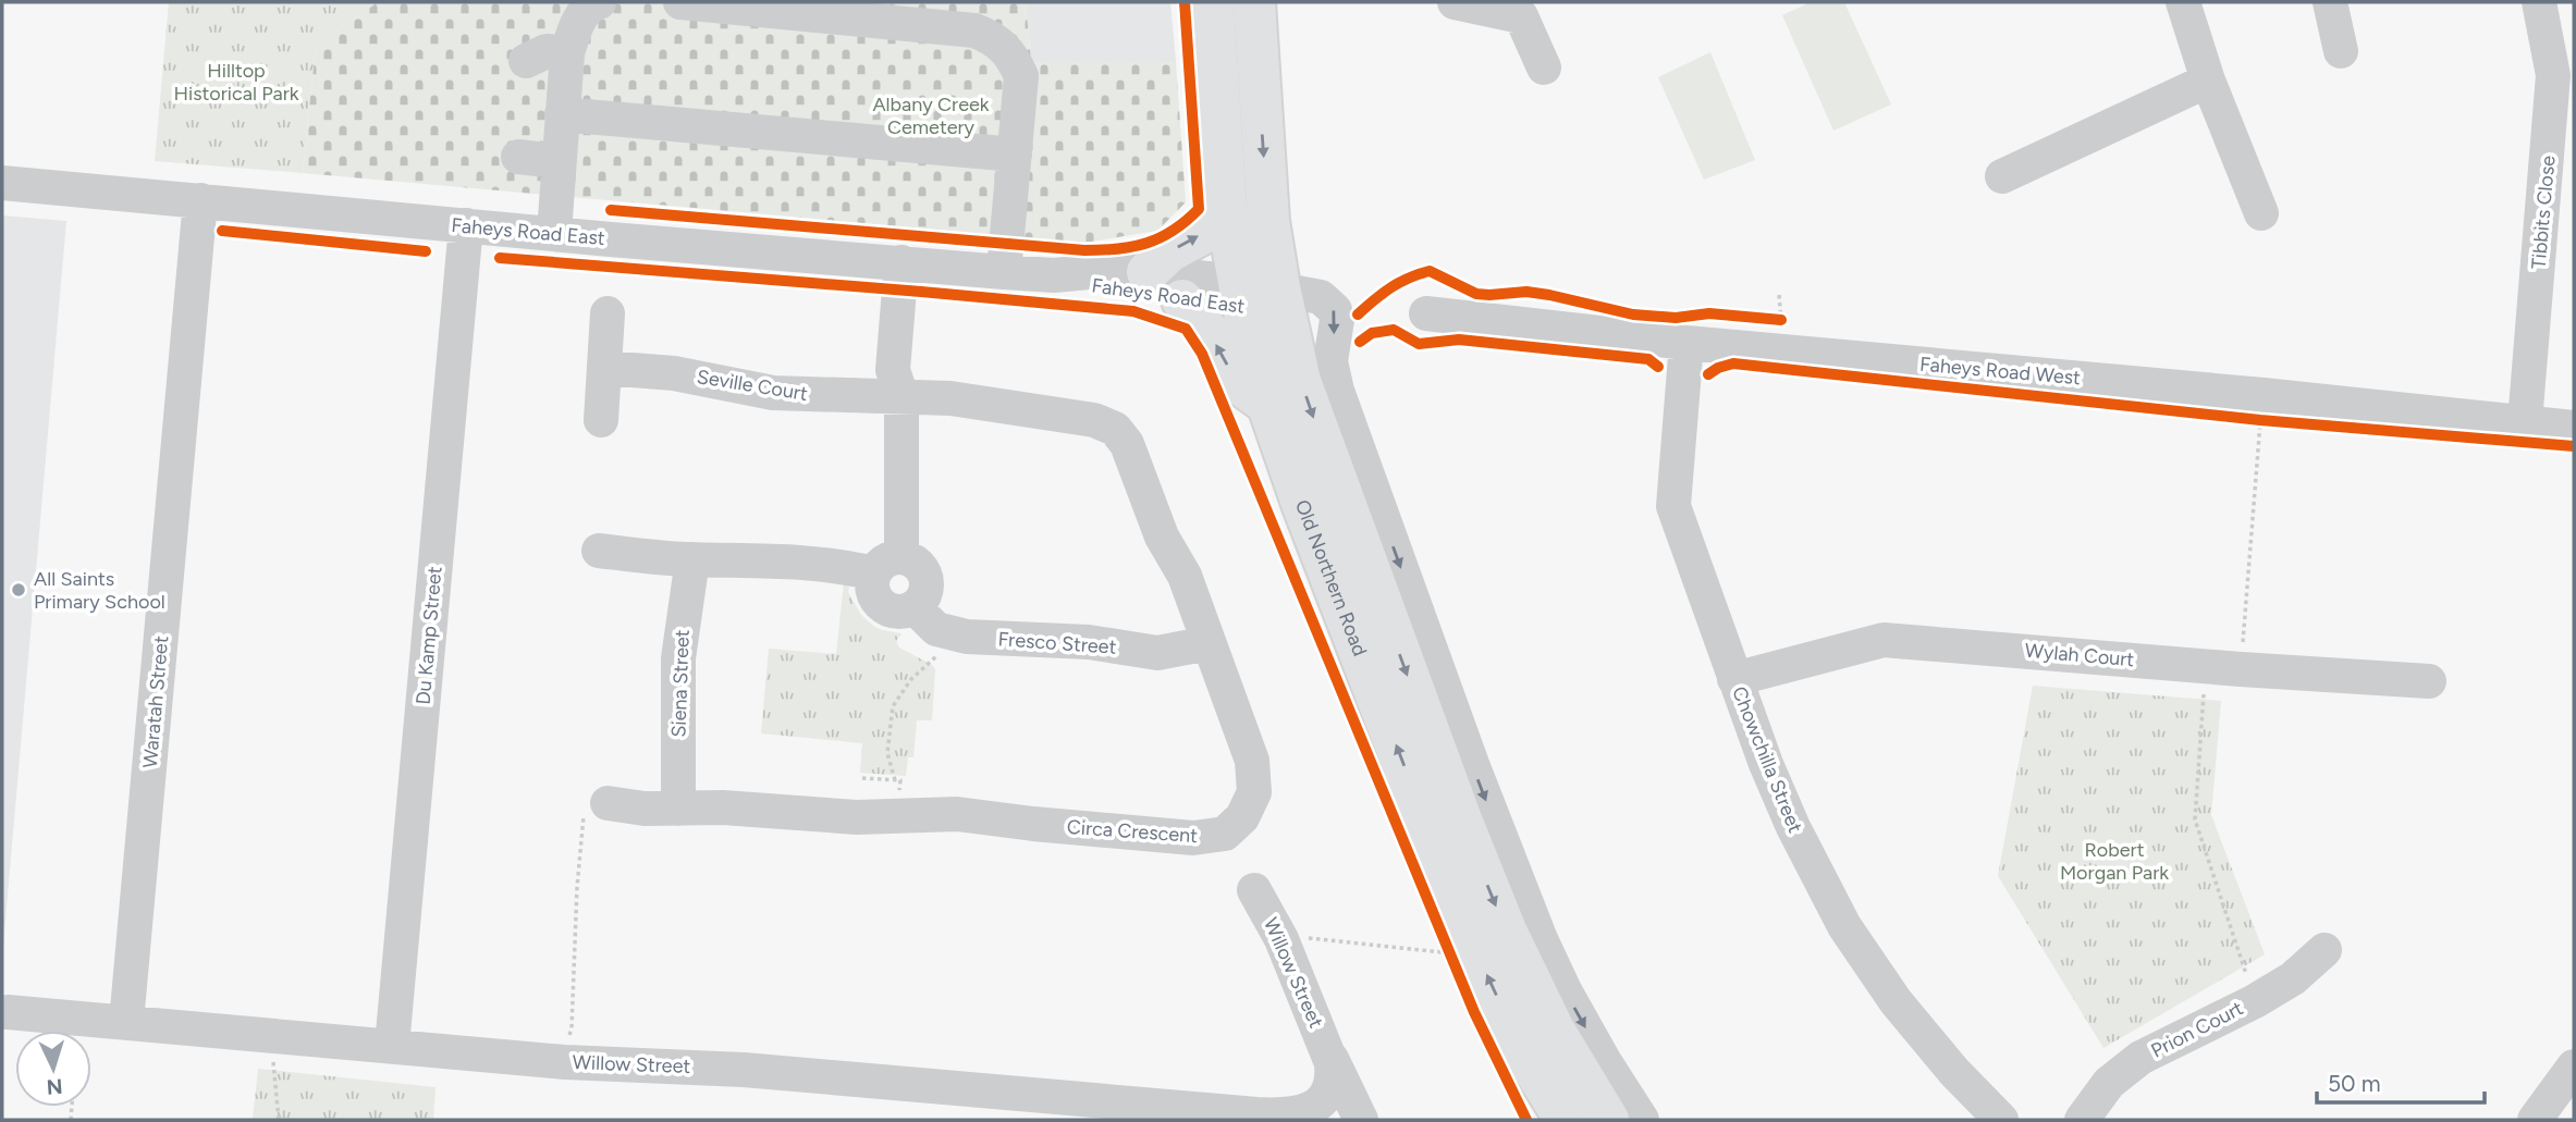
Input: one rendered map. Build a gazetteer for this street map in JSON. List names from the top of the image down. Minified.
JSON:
{"streets":{"highway":["Old Northern Road"],"street":["Tibbits Close","Faheys Road East","Faheys Road West","Seville Court","Du Kamp Street","Fresco Street","Wylah Court","Siena Street","Waratah Street","Chowchilla Street","Circa Crescent","Willow Street","Prion Court"]},"crossings":[["Tibbits Close","Faheys Road West"],["Faheys Road East","Old Northern Road"],["Faheys Road East","Du Kamp Street"],["Faheys Road East","Waratah Street"],["Faheys Road West","Chowchilla Street"],["Seville Court","Circa Crescent"],["Du Kamp Street","Willow Street"],["Fresco Street","Circa Crescent"],["Wylah Court","Chowchilla Street"],["Siena Street","Circa Crescent"],["Waratah Street","Willow Street"]],"parks":["Hilltop Historical Park","Albany Creek Cemetery","Robert Morgan Park"],"places":["All Saints Primary School"],"scale_bar":"50 m","north":"bottom"}
